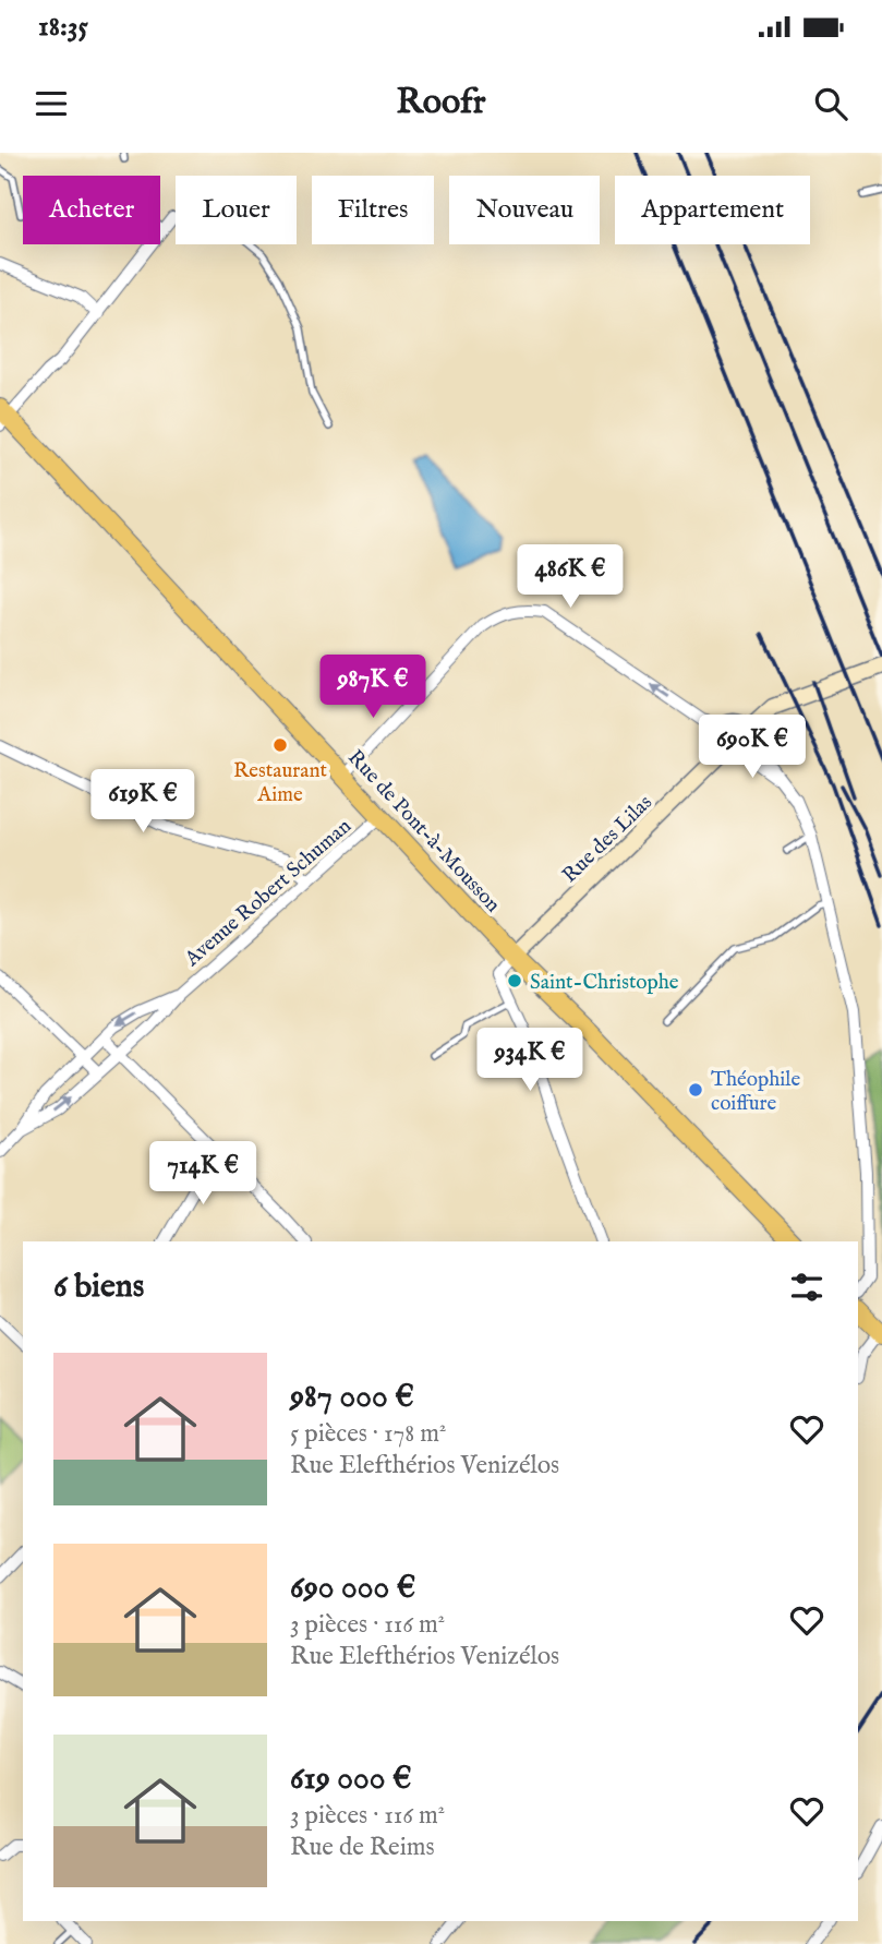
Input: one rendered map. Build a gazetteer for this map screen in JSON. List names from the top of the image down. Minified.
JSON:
{"streets":{"main road":["Rue de Pont-à-Mousson"],"street":["Rue des Lilas","Avenue Robert Schuman"]},"crossings":[["Rue de Pont-à-Mousson","Rue des Lilas"],["Rue de Pont-à-Mousson","Avenue Robert Schuman"]],"places":["Restaurant Aime","Saint-Christophe","Théophile coiffure"],"page":{"status":"18:35","header":"Roofr","chip":["Acheter","Louer","Filtres","Nouveau","Appartement"],"price":["486K €","987K €","690K €","619K €","934K €","714K €"],"heading":"6 biens","list":[{"name":"987 000 €","note":"5 pièces · 178 m² · Rue Elefthérios Venizélos"},{"name":"690 000 €","note":"3 pièces · 116 m² · Rue Elefthérios Venizélos"},{"name":"619 000 €","note":"3 pièces · 116 m² · Rue de Reims"}]}}
